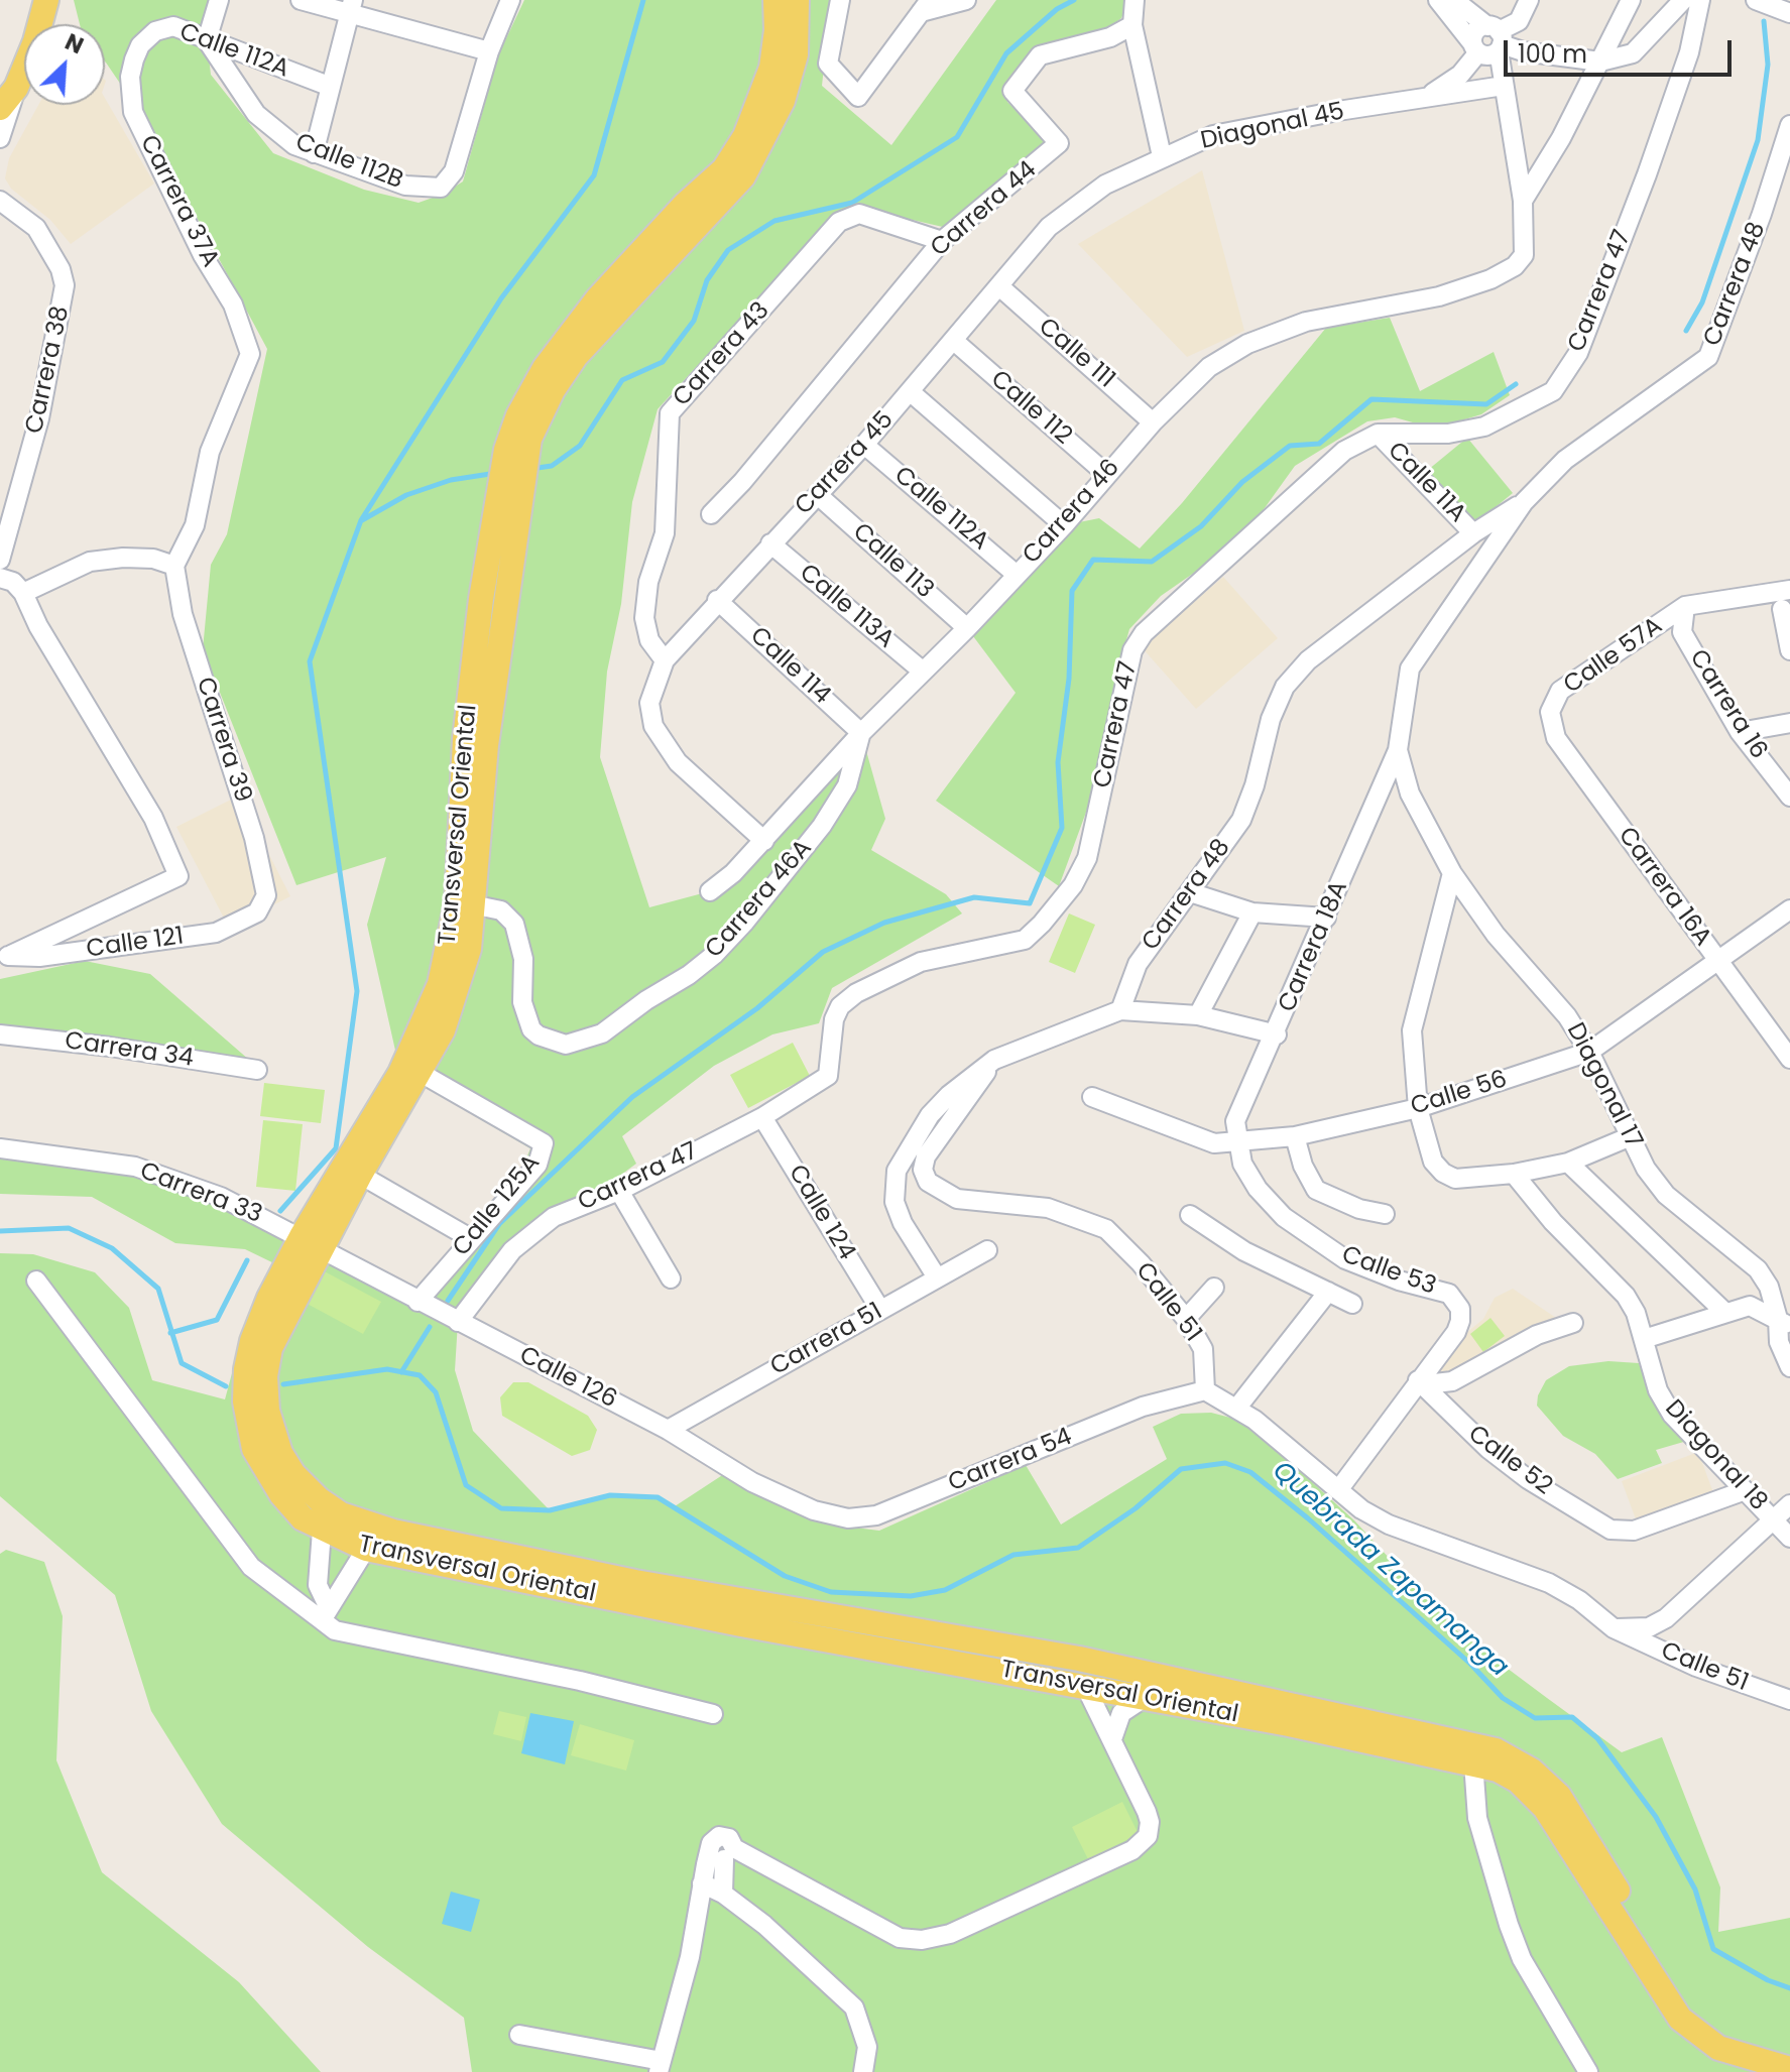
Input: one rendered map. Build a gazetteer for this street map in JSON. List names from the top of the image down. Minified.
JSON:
{"streets":{"main road":["Transversal Oriental"],"street":["Calle 112A","Diagonal 45","Calle 112B","Carrera 37A","Carrera 44","Carrera 48","Carrera 47","Calle 111","Carrera 43","Carrera 38","Calle 112","Carrera 45","Calle 11A","Carrera 46","Calle 113","Calle 113A","Calle 57A","Calle 114","Carrera 16","Carrera 39","Carrera 16A","Carrera 46A","Calle 121","Carrera 18A","Carrera 34","Diagonal 17","Calle 56","Carrera 33","Calle 125A","Calle 124","Calle 53","Calle 51","Carrera 51","Calle 126","Diagonal 18","Carrera 54","Calle 52"]},"crossings":[["Calle 112A","Calle 112B"],["Calle 112A","Carrera 37A"],["Calle 112A","Carrera 45"],["Calle 112A","Carrera 46"],["Diagonal 45","Carrera 45"],["Carrera 37A","Carrera 39"],["Carrera 44","Carrera 43"],["Carrera 48","Calle 11A"],["Carrera 48","Carrera 18A"],["Carrera 48","Diagonal 17"],["Carrera 47","Calle 11A"],["Carrera 47","Calle 124"],["Carrera 47","Calle 126"],["Calle 111","Carrera 45"],["Calle 111","Carrera 46"],["Carrera 43","Carrera 45"],["Calle 112","Carrera 45"],["Calle 112","Carrera 46"],["Carrera 45","Carrera 46"],["Carrera 45","Calle 113"],["Carrera 45","Calle 113A"],["Carrera 45","Calle 114"],["Carrera 46","Calle 113"],["Carrera 46","Calle 113A"],["Carrera 46","Calle 114"],["Carrera 46","Carrera 46A"],["Calle 57A","Carrera 16"],["Calle 57A","Carrera 16A"],["Calle 114","Carrera 46A"],["Carrera 39","Calle 121"],["Transversal Oriental","Carrera 46A"],["Transversal Oriental","Carrera 33"],["Transversal Oriental","Calle 125A"],["Transversal Oriental","Calle 126"],["Carrera 16A","Calle 56"],["Carrera 18A","Diagonal 17"],["Carrera 18A","Calle 56"],["Carrera 18A","Calle 53"],["Diagonal 17","Calle 56"],["Calle 56","Calle 53"],["Carrera 33","Calle 126"],["Calle 125A","Calle 126"],["Calle 124","Carrera 51"],["Calle 53","Calle 51"],["Calle 53","Calle 52"],["Calle 51","Carrera 54"],["Carrera 51","Calle 126"],["Calle 126","Carrera 54"],["Diagonal 18","Calle 52"]],"water":["Quebrada Zapamanga"],"scale_bar":"100 m","north":"top right"}
